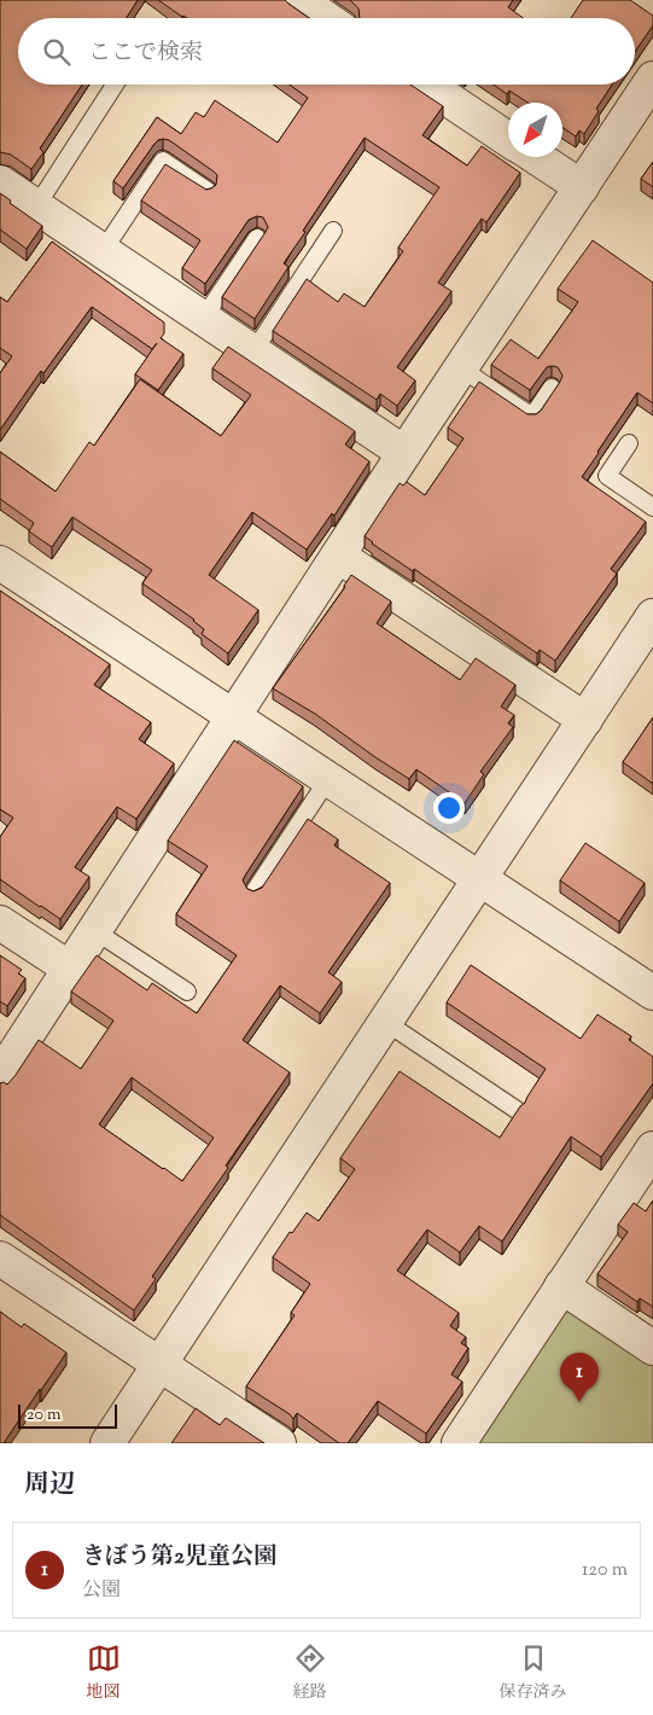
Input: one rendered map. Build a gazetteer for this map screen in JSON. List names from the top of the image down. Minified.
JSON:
{"scale_bar":"20 m","north":"bottom left","page":{"search":"ここで検索","pins":"1","scale":"20 m","heading":"周辺","list":[{"mark":"1","name":"きぼう第2児童公園","note":"公園","value":"120 m"}],"nav":["地図","経路","保存済み"]}}
